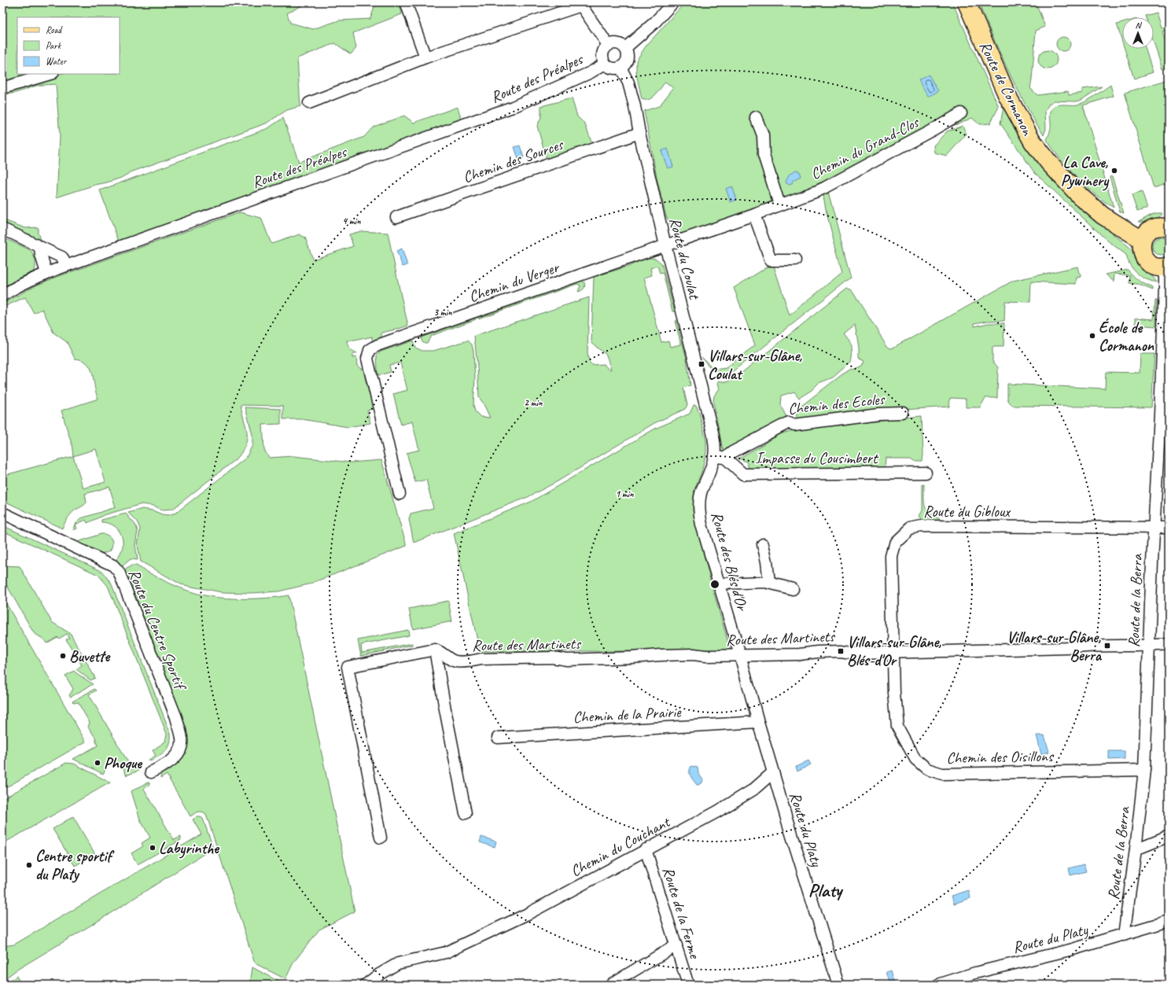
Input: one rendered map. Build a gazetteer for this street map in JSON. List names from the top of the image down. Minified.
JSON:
{"streets":{"main road":["Route de Cormanon"],"street":["Route des Préalpes","Chemin du Grand-Clos","Chemin des Sources","Route du Coulat","Chemin du Verger","Chemin des Ecoles","Impasse du Cousimbert","Route du Gibloux","Route des Blés d'Or","Route de la Berra","Route du Centre Sportif","Route des Martinets","Chemin de la Prairie","Chemin des Oisillons","Route du Platy","Chemin du Couchant","Route de la Ferme"]},"crossings":[["Route des Préalpes","Route du Coulat"],["Chemin du Grand-Clos","Route du Coulat"],["Chemin du Grand-Clos","Chemin du Verger"],["Chemin des Sources","Route du Coulat"],["Route du Coulat","Chemin du Verger"],["Route du Coulat","Chemin des Ecoles"],["Route du Coulat","Impasse du Cousimbert"],["Route du Coulat","Route des Blés d'Or"],["Chemin des Ecoles","Impasse du Cousimbert"],["Chemin des Ecoles","Route des Blés d'Or"],["Impasse du Cousimbert","Route des Blés d'Or"],["Route du Gibloux","Route de la Berra"],["Route du Gibloux","Route des Martinets"],["Route du Gibloux","Chemin des Oisillons"],["Route des Blés d'Or","Route des Martinets"],["Route de la Berra","Route des Martinets"],["Route de la Berra","Chemin des Oisillons"],["Route de la Berra","Route du Platy"],["Route des Martinets","Chemin des Oisillons"],["Route du Platy","Chemin du Couchant"],["Chemin du Couchant","Route de la Ferme"]],"districts":["Platy"],"places":{"other":["La Cave, Pywinery","École de Cormanon","Buvette","Phoque","Labyrinthe","Centre sportif du Platy"],"transit":["Villars-sur-Glâne, Coulat","Villars-sur-Glâne, Berra","Villars-sur-Glâne, Blés-d'Or"]},"legend":["Road","Park","Water"],"north":"top","rings":["4 min","3 min","2 min","1 min"]}
